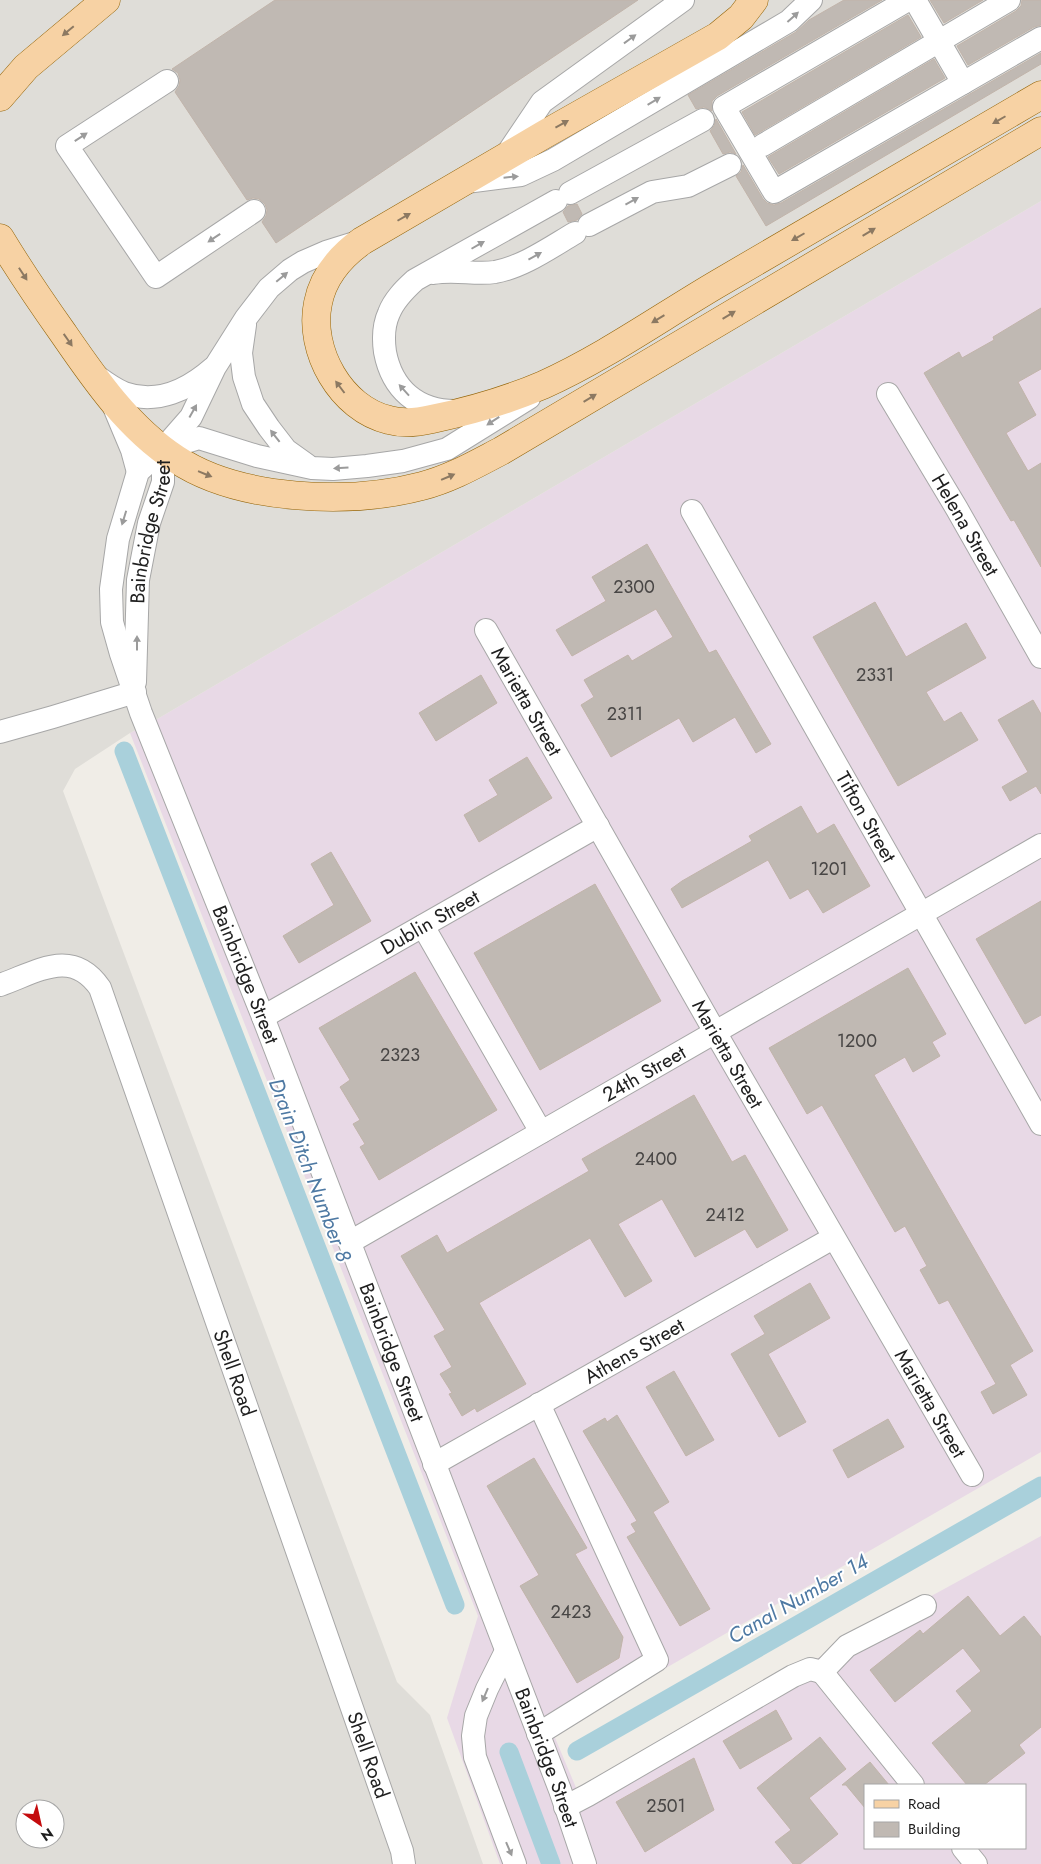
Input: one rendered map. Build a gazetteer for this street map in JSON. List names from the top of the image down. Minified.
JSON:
{"streets":{"street":["Helena Street","Bainbridge Street","Marietta Street","Tifton Street","Dublin Street","24th Street","Athens Street","Shell Road"]},"crossings":[["Bainbridge Street","Dublin Street"],["Bainbridge Street","24th Street"],["Bainbridge Street","Athens Street"],["Marietta Street","Dublin Street"],["Marietta Street","24th Street"],["Marietta Street","Athens Street"],["Tifton Street","24th Street"]],"water":["Drain Ditch Number 8","Canal Number 14"],"house_numbers":["2300","2331","2311","1201","1200","2323","2400","2412","2423","2501"],"legend":["Road","Building"],"north":"bottom right"}
